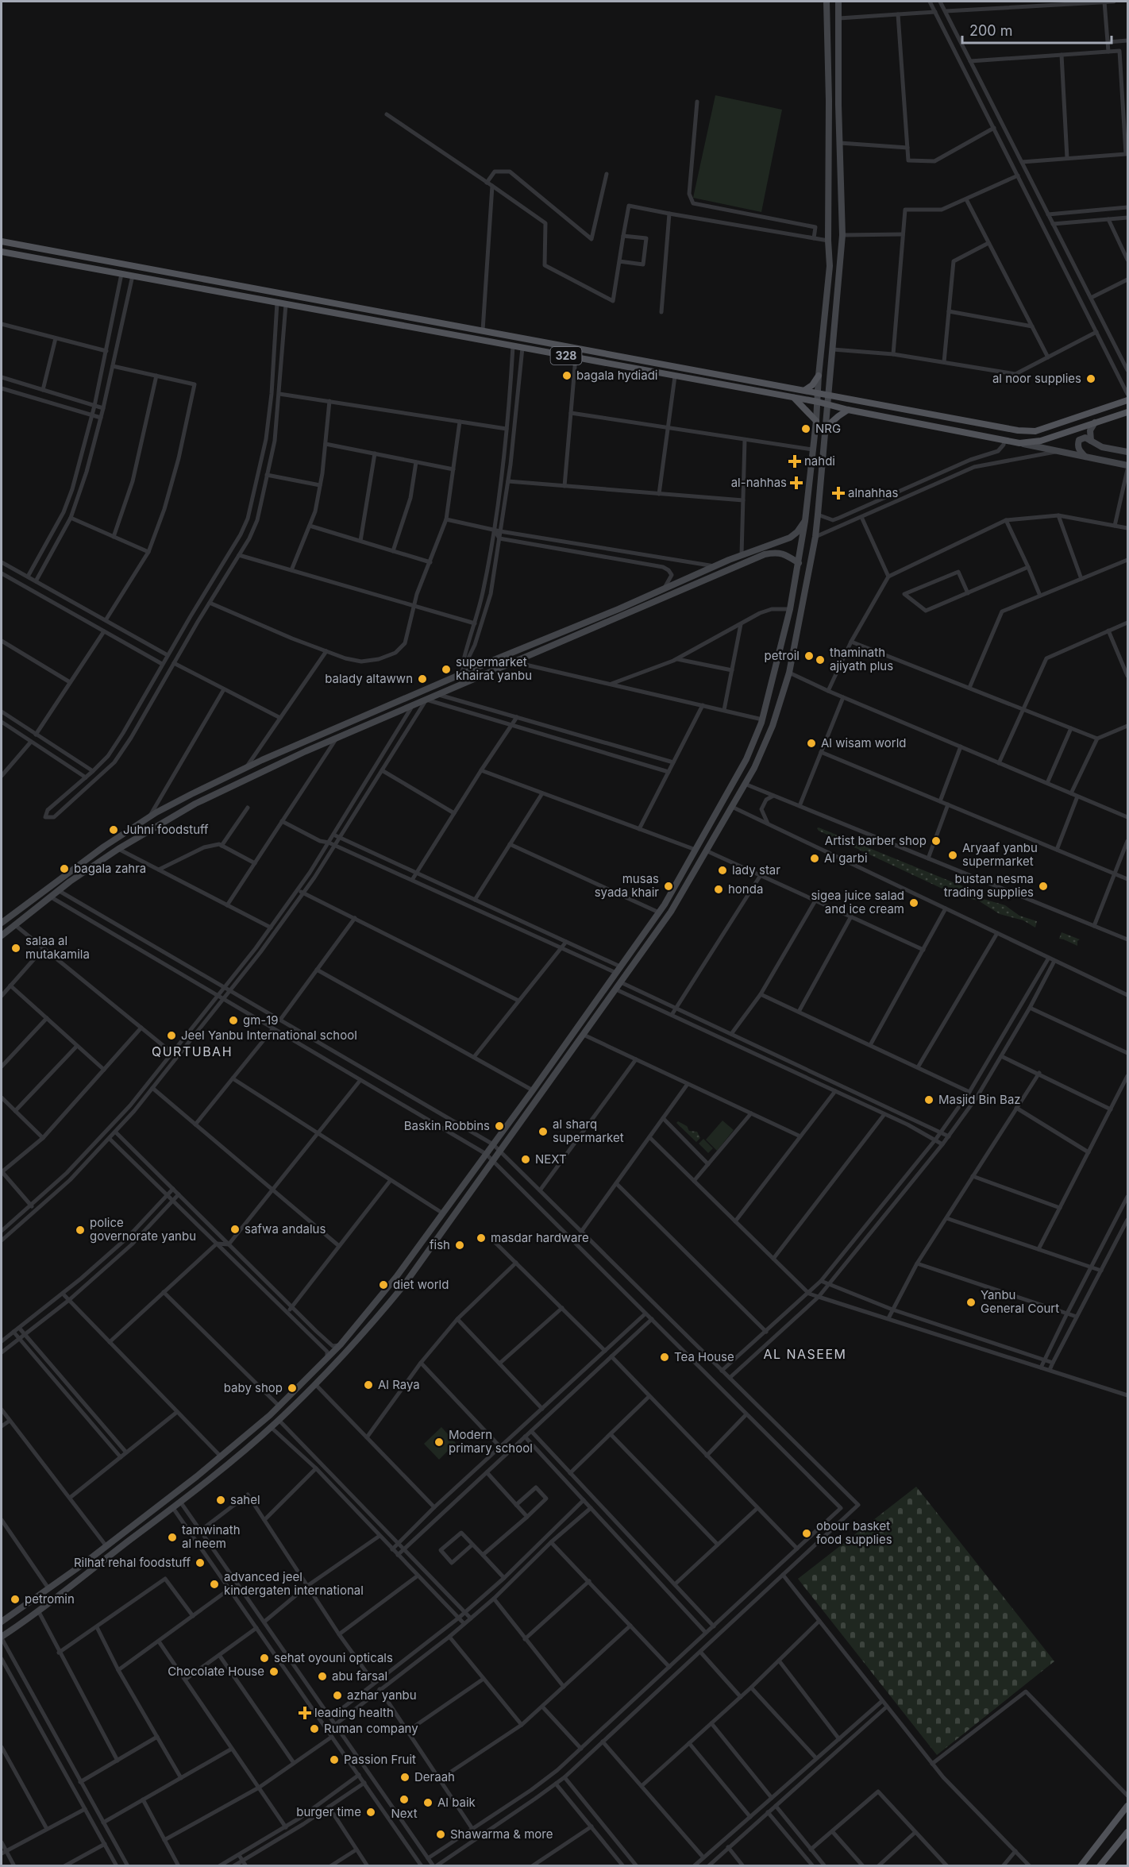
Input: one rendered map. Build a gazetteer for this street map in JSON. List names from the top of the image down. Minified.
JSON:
{"streets":{"main road":["328"]},"districts":["QURTUBAH","AL NASEEM"],"places":{"other":["bagala hydiadi","al noor supplies","NRG","petroil","thaminath ajiyath plus","supermarket khairat yanbu","balady altawwn","Al wisam world","Juhni foodstuff","Artist barber shop","Aryaaf yanbu supermarket","Al garbi","bagala zahra","lady star","musas syada khair","bustan nesma trading supplies","honda","sigea juice salad and ice cream","salaa al mutakamila","gm-19","Jeel Yanbu International school","Masjid Bin Baz","Baskin Robbins","al sharq supermarket","NEXT","safwa andalus","police governorate yanbu","masdar hardware","fish","diet world","Yanbu General Court","Tea House","Al Raya","baby shop","Modern primary school","sahel","obour basket food supplies","tamwinath al neem","Rilhat rehal foodstuff","advanced jeel kindergaten international","petromin","sehat oyouni opticals","Chocolate House","abu farsal","azhar yanbu","Ruman company","Passion Fruit","Deraah","Next","Al baik","burger time","Shawarma & more"],"health":["nahdi","al-nahhas","alnahhas","leading health"]},"scale_bar":"200 m"}
